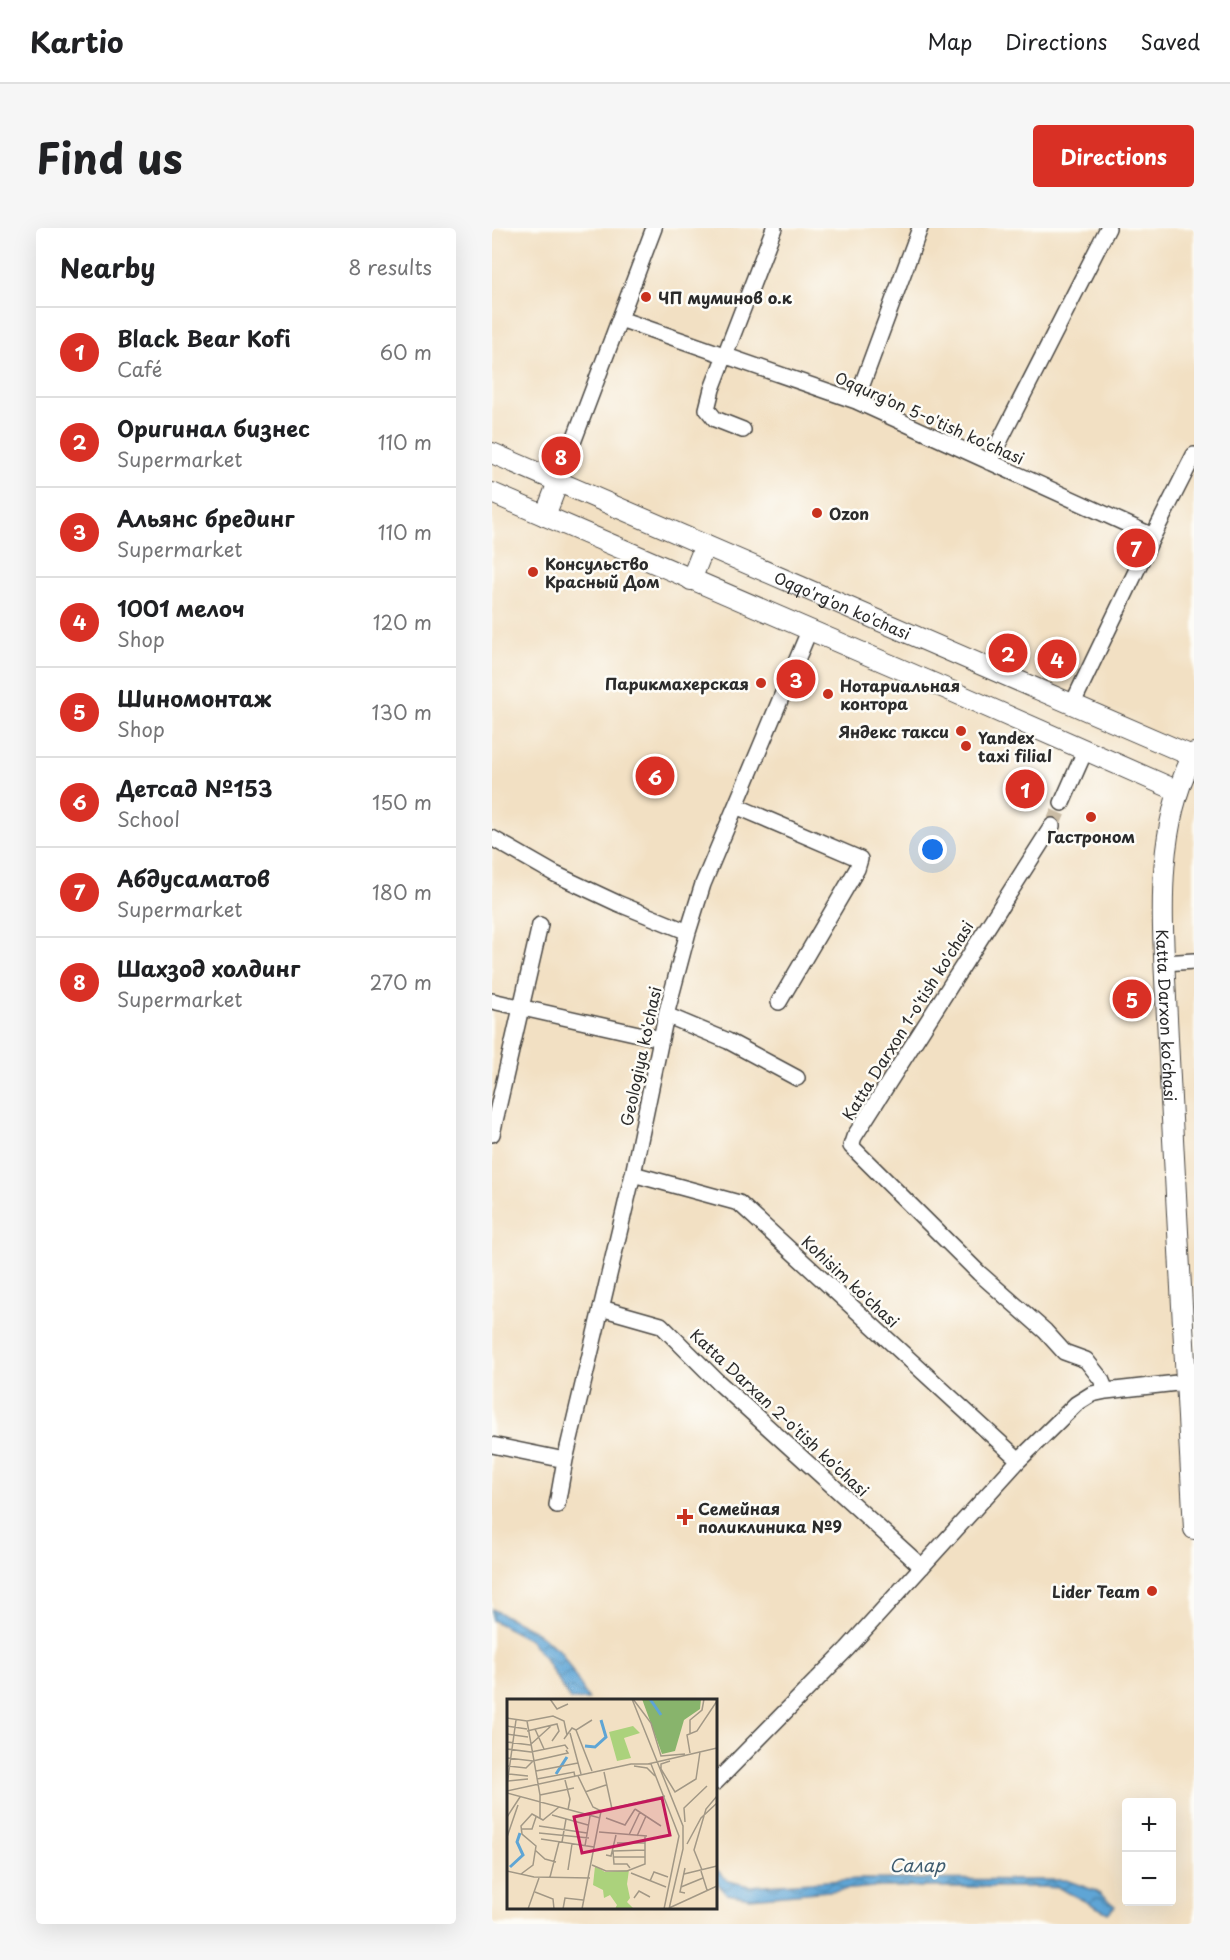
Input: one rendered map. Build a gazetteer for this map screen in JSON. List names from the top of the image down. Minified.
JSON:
{"streets":{"main road":["Oqqo'rg'on ko'chasi","Katta Darxon ko'chasi"],"street":["Oqqurg'on 5-o'tish ko'chasi","Katta Darxon 1-o'tish ko'chasi","Geologiya ko'chasi","Kohisim ko'chasi","Katta Darxan 2-o'tish ko'chasi"]},"crossings":[["Oqqo'rg'on ko'chasi","Katta Darxon ko'chasi"],["Geologiya ko'chasi","Kohisim ko'chasi"],["Geologiya ko'chasi","Katta Darxan 2-o'tish ko'chasi"]],"water":["Салар"],"places":{"other":["ЧП муминов о.к","Ozon","Консульство Красный Дом","Парикмахерская","Нотариальная контора","Яндекс такси","Yandex taxi filial","Гастроном","Lider Team"],"health":["Семейная поликлиника №9"]},"page":{"header":"Kartio","nav":["Map","Directions","Saved"],"title":"Find us","buttons":"Directions","heading":["Nearby","8 results"],"list":[{"mark":"1","name":"Black Bear Kofi","note":"Café","value":"60 m"},{"mark":"2","name":"Оригинал бизнес","note":"Supermarket","value":"110 m"},{"mark":"3","name":"Альянс брединг","note":"Supermarket","value":"110 m"},{"mark":"4","name":"1001 мелоч","note":"Shop","value":"120 m"},{"mark":"5","name":"Шиномонтаж","note":"Shop","value":"130 m"},{"mark":"6","name":"Детсад №153","note":"School","value":"150 m"},{"mark":"7","name":"Абдусаматов","note":"Supermarket","value":"180 m"},{"mark":"8","name":"Шахзод холдинг","note":"Supermarket","value":"270 m"}],"pins":["8","7","2","4","3","6","1","5"],"map_buttons":["+","−"]}}
